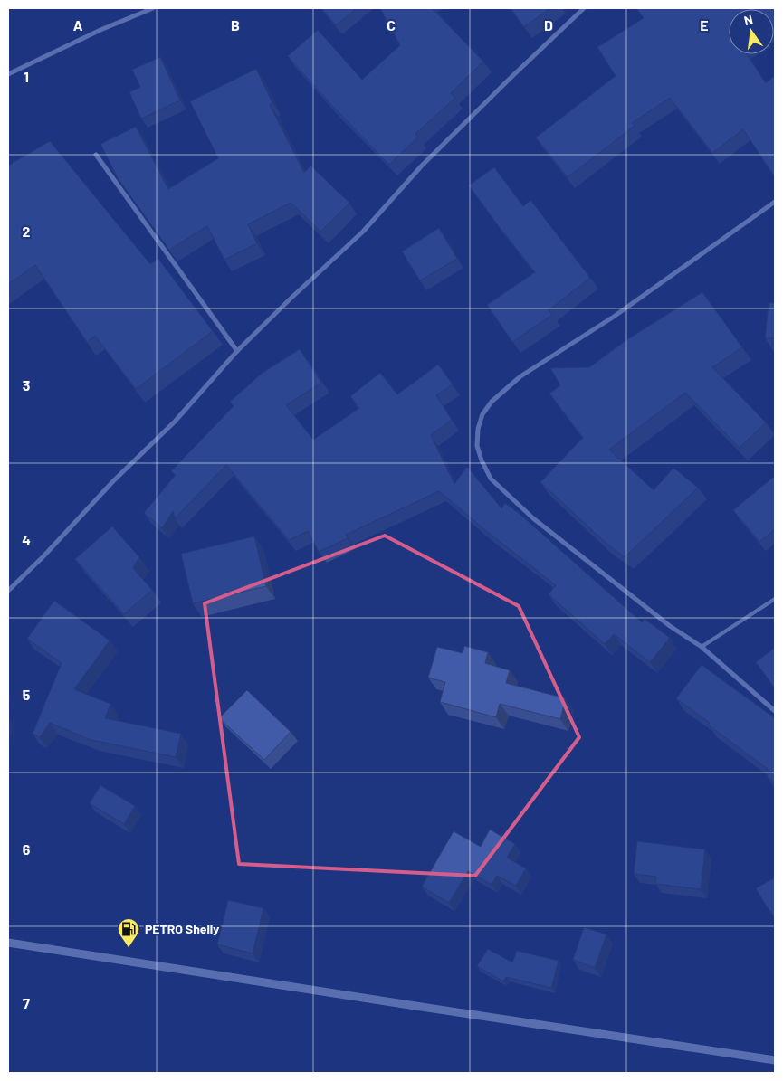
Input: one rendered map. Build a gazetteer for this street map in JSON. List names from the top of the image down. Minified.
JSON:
{"places":{"fuel station":["PETRO Shelly"]},"north":"top","grid":{"columns":["A","B","C","D","E"],"rows":["1","2","3","4","5","6","7"]}}
